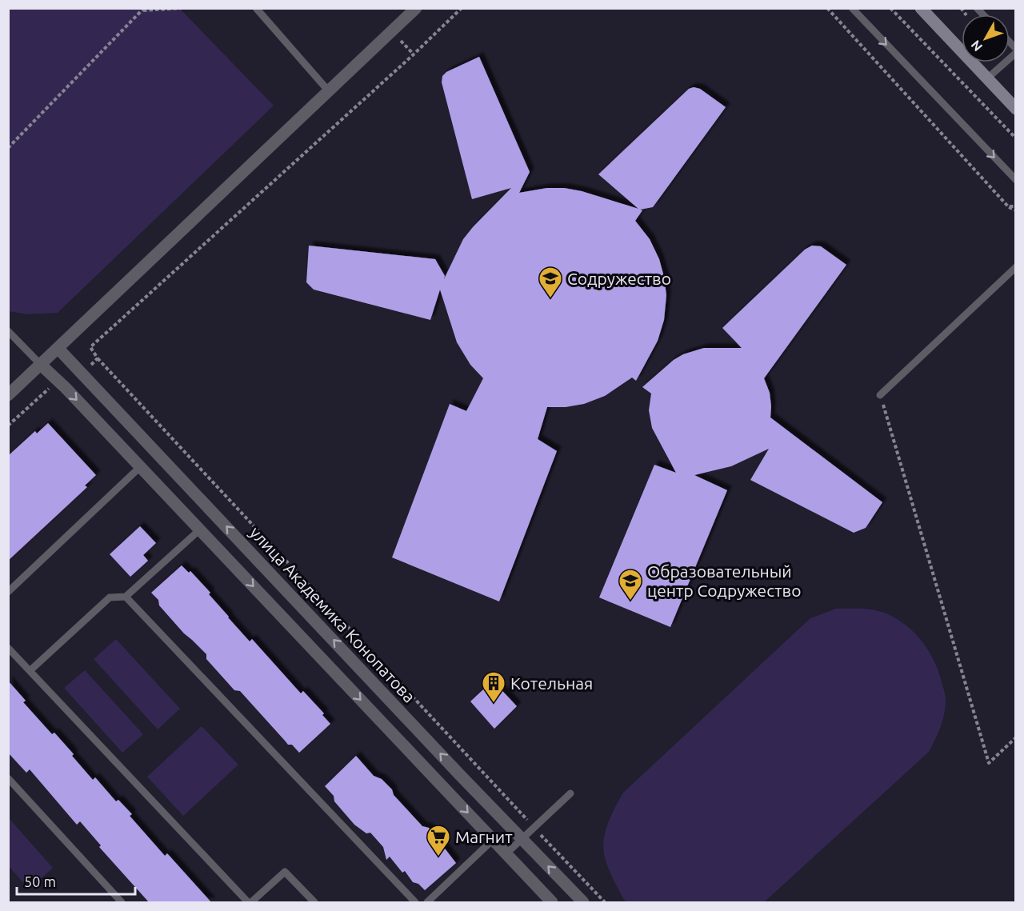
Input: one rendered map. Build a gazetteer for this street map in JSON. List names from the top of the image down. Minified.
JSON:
{"streets":{"street":["улица Академика Конопатова"]},"places":{"school or university":["Содружество","Образовательный центр Содружество"],"building":["Котельная"],"supermarket":["Магнит"]},"scale_bar":"50 m","north":"bottom left"}
